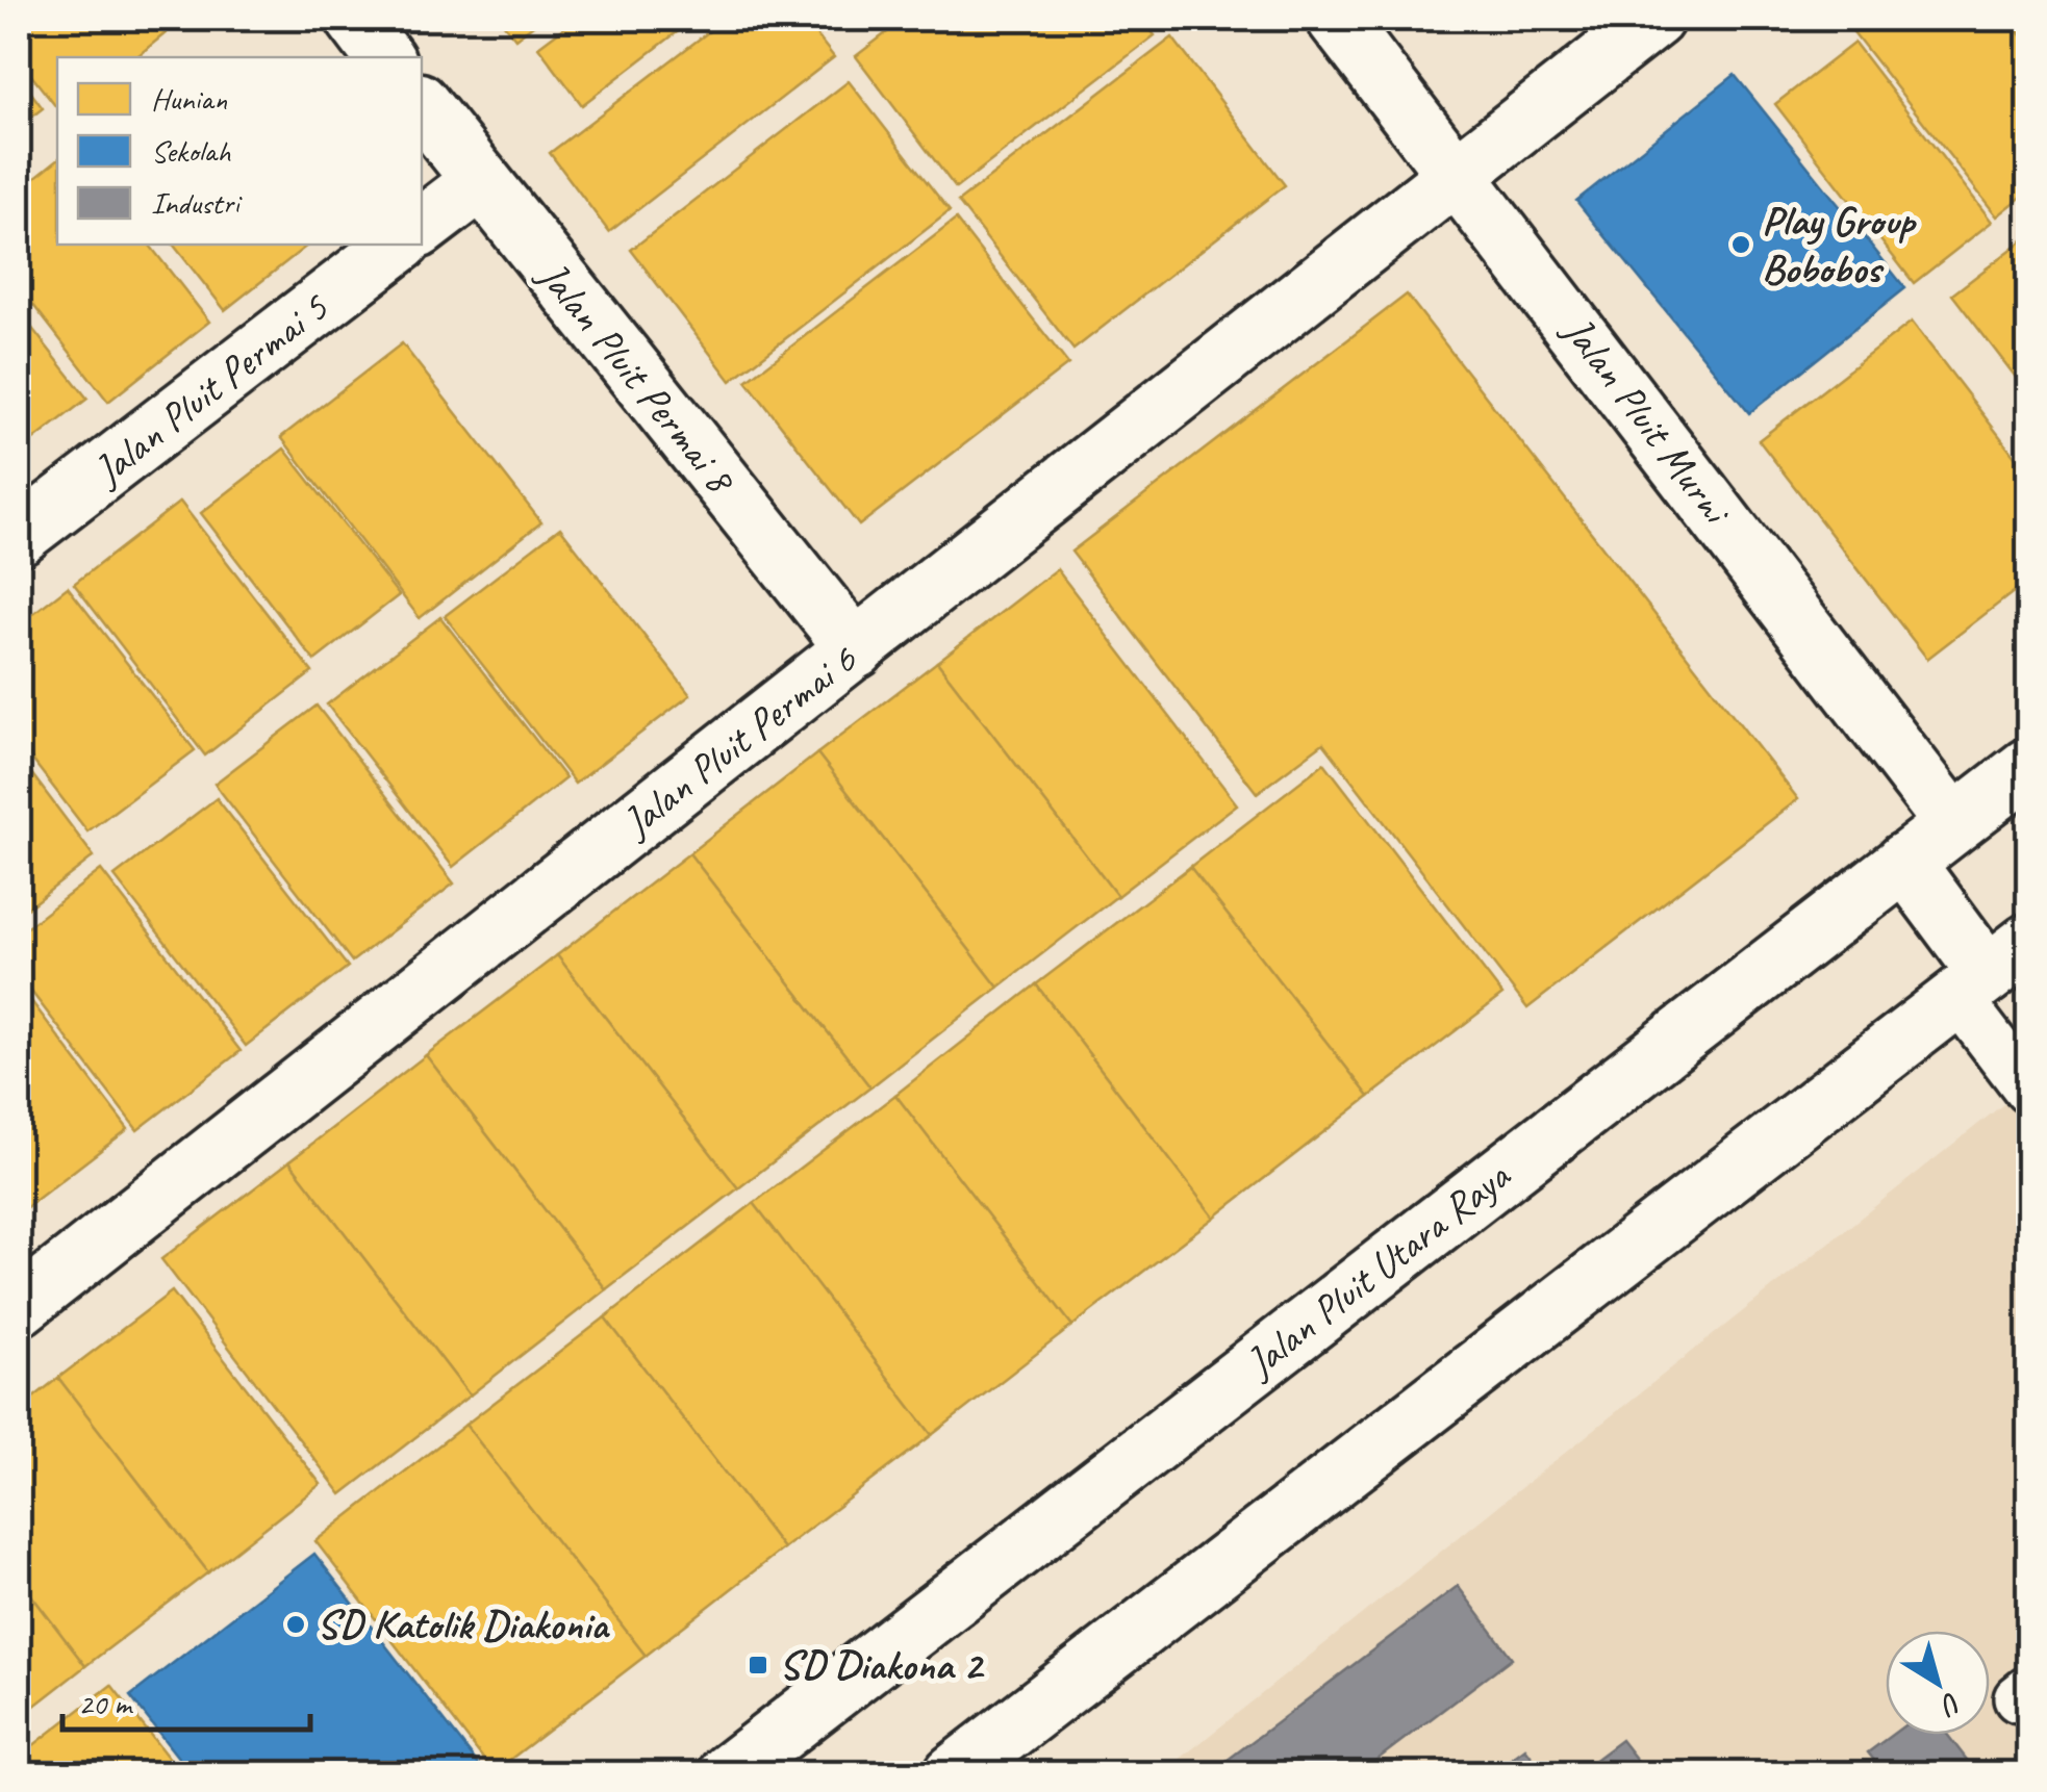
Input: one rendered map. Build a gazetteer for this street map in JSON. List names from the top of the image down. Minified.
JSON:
{"streets":{"street":["Jalan Pluit Permai 8","Jalan Pluit Permai 5","Jalan Pluit Murni","Jalan Pluit Permai 6","Jalan Pluit Utara Raya"]},"crossings":[["Jalan Pluit Permai 8","Jalan Pluit Permai 6"],["Jalan Pluit Murni","Jalan Pluit Permai 6"],["Jalan Pluit Murni","Jalan Pluit Utara Raya"]],"places":{"other":["Play Group Bobobos","SD Katolik Diakonia"],"transit":["SD Diakona 2"]},"legend":["Hunian","Sekolah","Industri"],"scale_bar":"20 m","north":"bottom right"}
